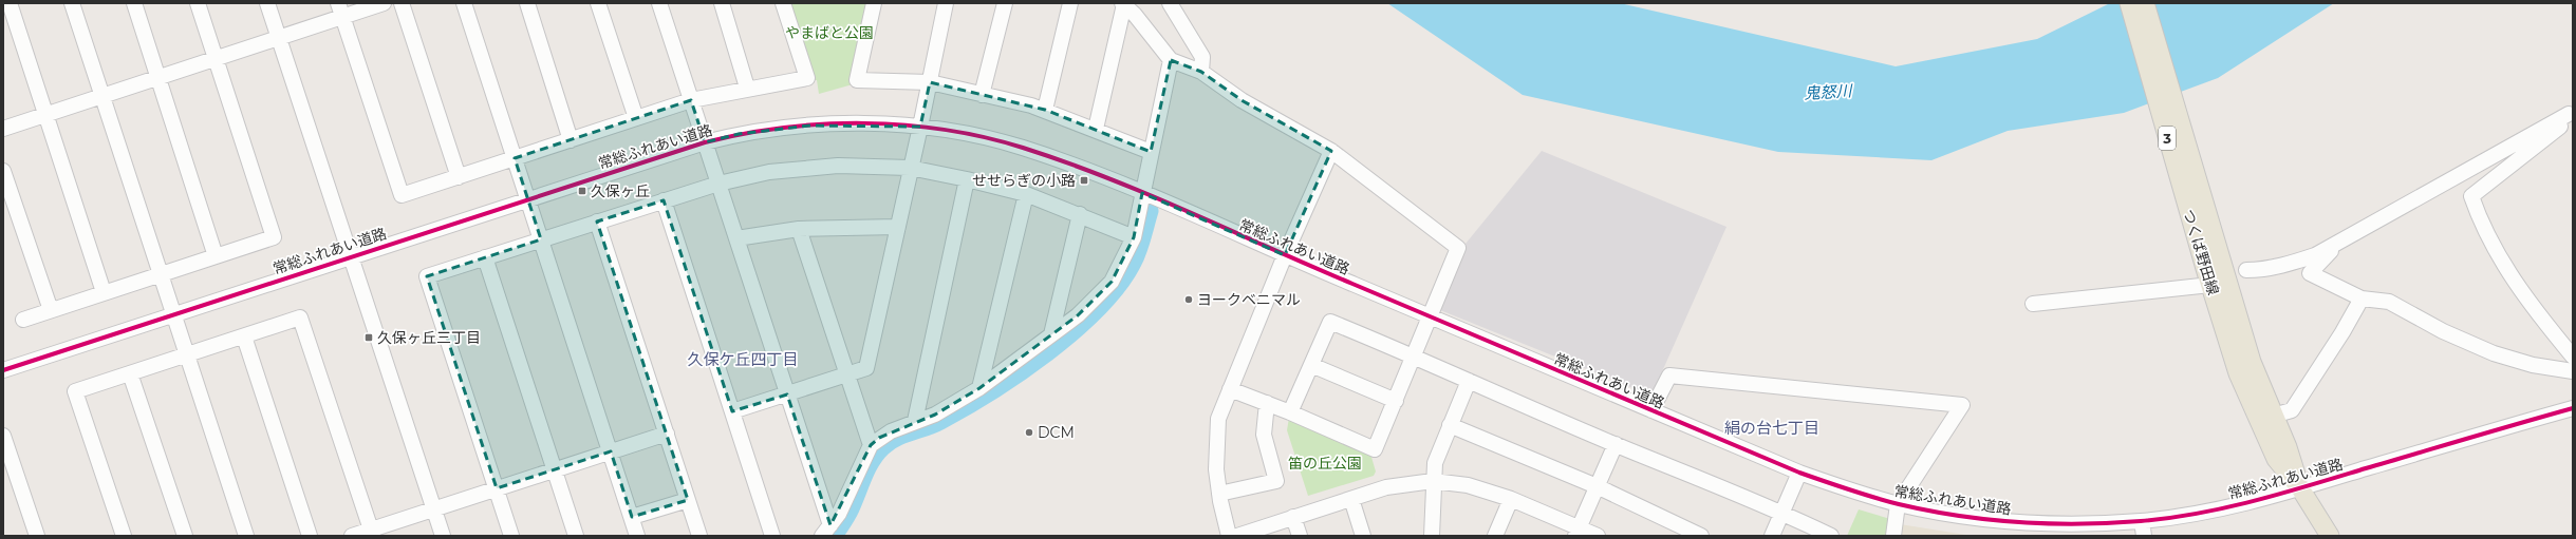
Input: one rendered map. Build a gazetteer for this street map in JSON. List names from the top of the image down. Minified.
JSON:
{"streets":{"main road":["3","つくば野田線"],"street":["常総ふれあい道路"]},"crossings":[["常総ふれあい道路","つくば野田線"]],"districts":["久保ケ丘四丁目","絹の台七丁目"],"water":["鬼怒川"],"parks":["やまばと公園","笛の丘公園"],"places":{"transit":["せせらぎの小路","久保ヶ丘","久保ヶ丘三丁目"],"other":["ヨークベニマル","DCM"]}}
